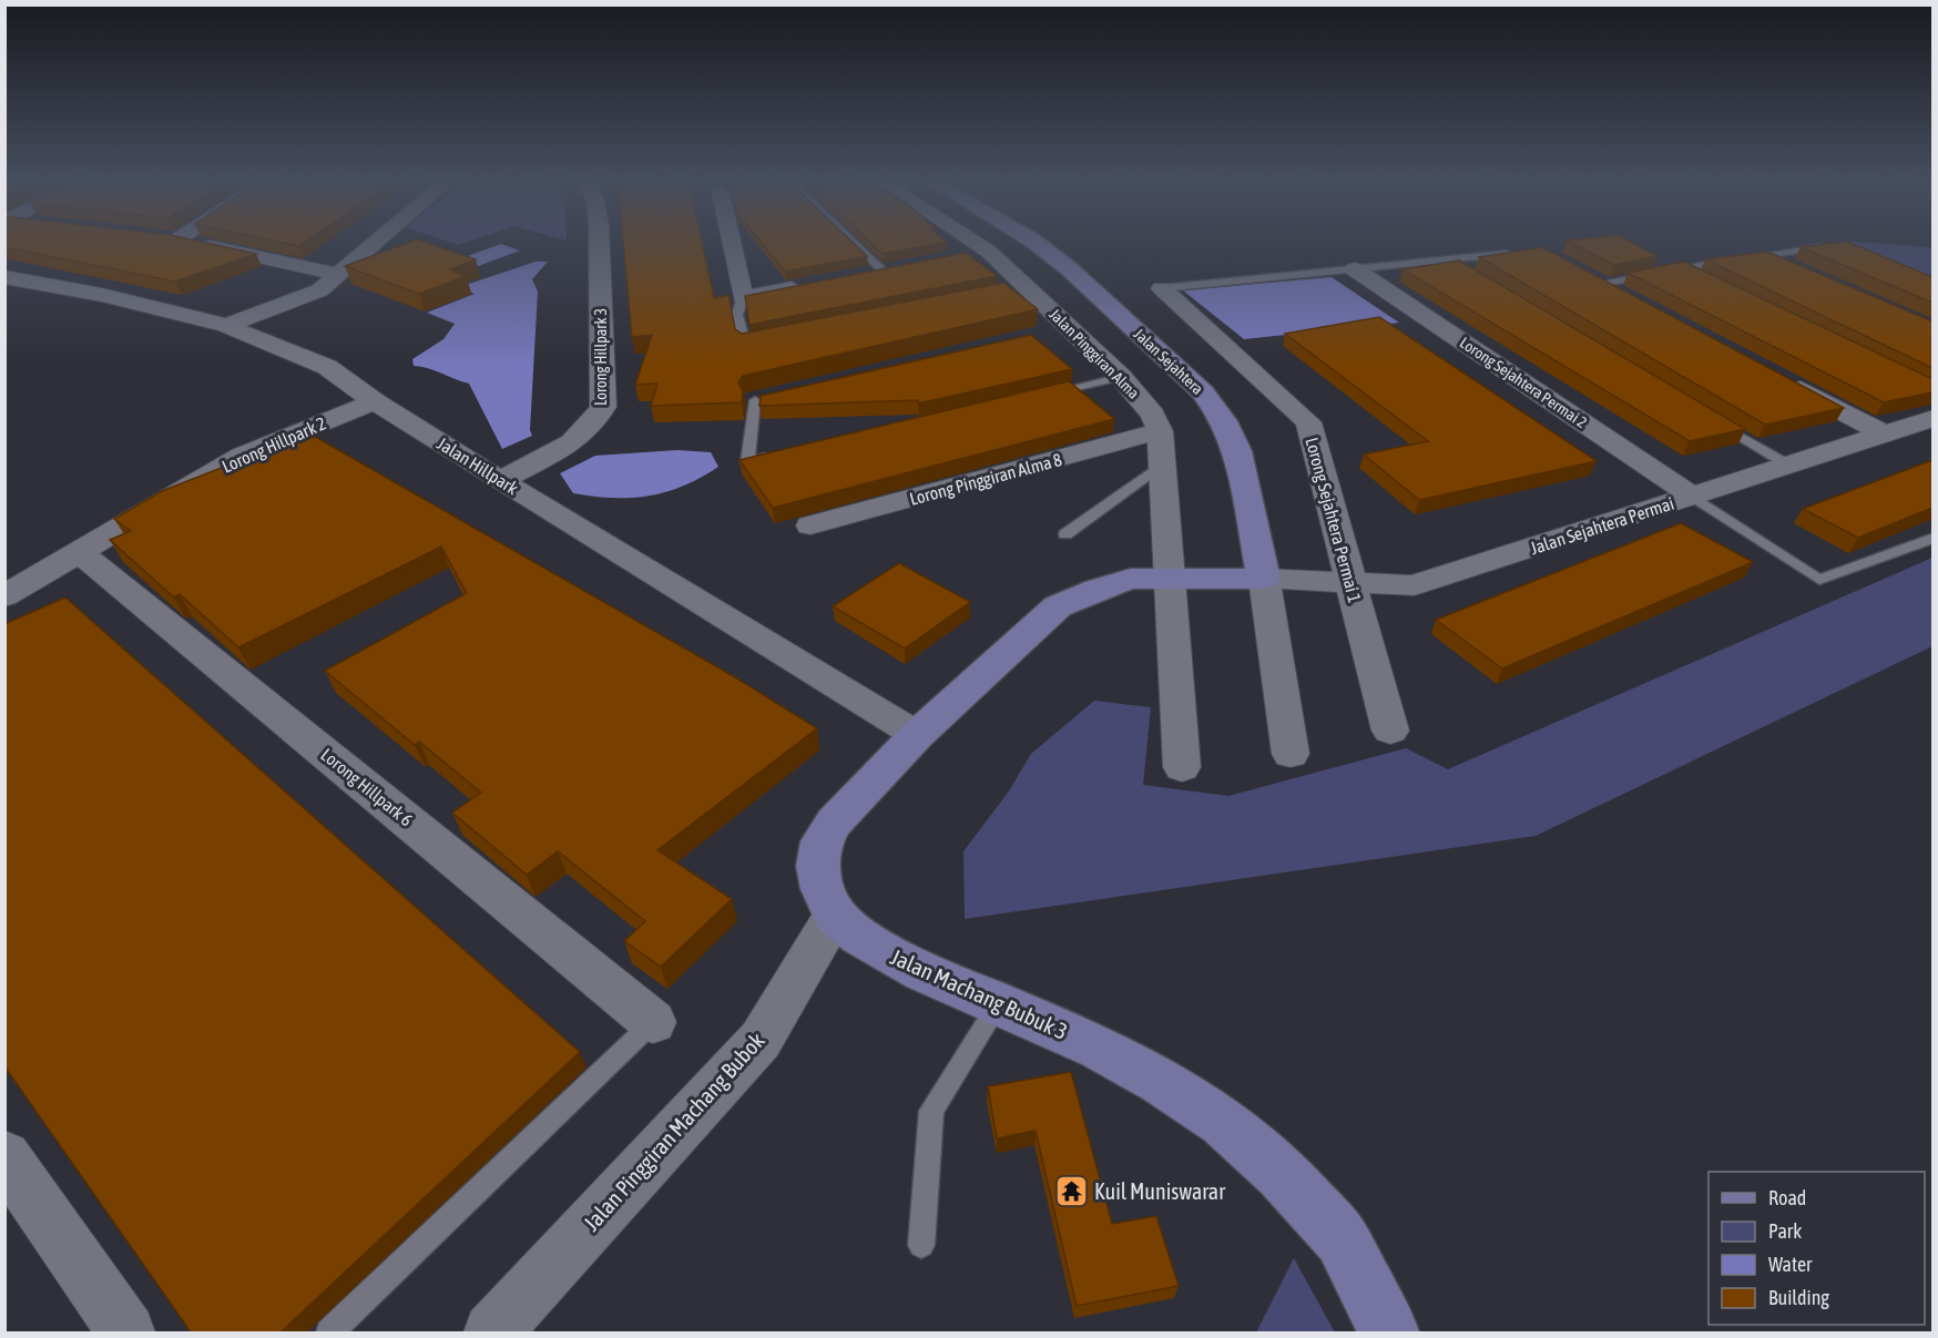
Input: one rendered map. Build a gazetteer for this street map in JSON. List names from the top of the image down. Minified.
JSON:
{"streets":{"main road":["Jalan Sejahtera","Jalan Machang Bubuk 3"],"street":["Jalan Pinggiran Alma","Lorong Hillpark 3","Lorong Sejahtera Permai 2","Lorong Hillpark 2","Jalan Hillpark","Lorong Pinggiran Alma 8","Lorong Sejahtera Permai 1","Jalan Sejahtera Permai","Lorong Hillpark 6","Jalan Pinggiran Machang Bubok"]},"crossings":[["Jalan Pinggiran Alma","Lorong Pinggiran Alma 8"],["Jalan Pinggiran Alma","Jalan Machang Bubuk 3"],["Lorong Hillpark 3","Jalan Hillpark"],["Jalan Sejahtera","Jalan Sejahtera Permai"],["Jalan Sejahtera","Jalan Machang Bubuk 3"],["Lorong Sejahtera Permai 2","Jalan Sejahtera Permai"],["Lorong Hillpark 2","Jalan Hillpark"],["Lorong Hillpark 2","Lorong Hillpark 6"],["Jalan Hillpark","Jalan Machang Bubuk 3"],["Lorong Sejahtera Permai 1","Jalan Sejahtera Permai"],["Jalan Sejahtera Permai","Jalan Machang Bubuk 3"],["Jalan Machang Bubuk 3","Jalan Pinggiran Machang Bubok"]],"places":{"temple":["Kuil Muniswarar"]},"legend":["Road","Park","Water","Building"]}
